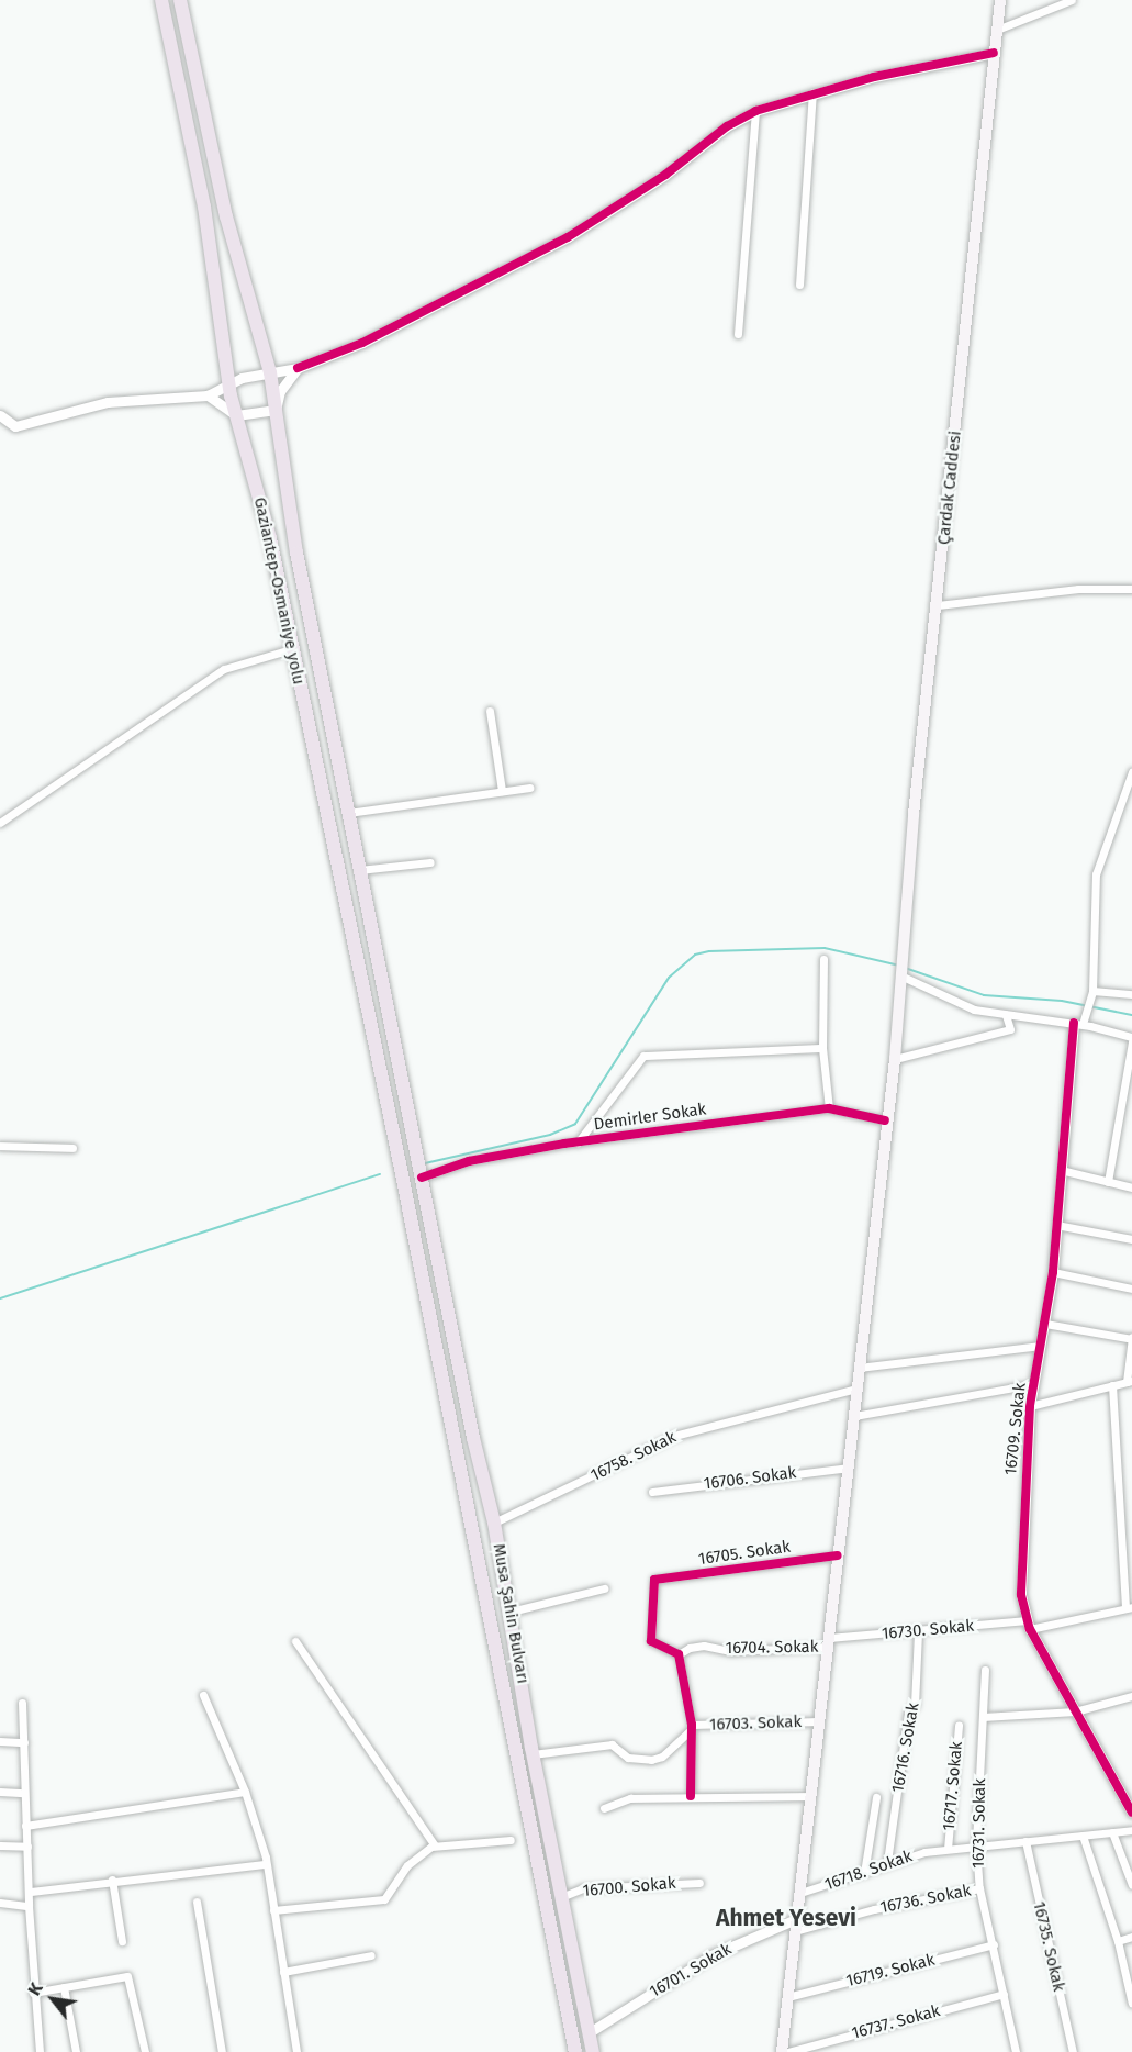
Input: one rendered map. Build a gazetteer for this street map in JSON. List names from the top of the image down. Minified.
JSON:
{"streets":{"highway":["Gaziantep-Osmaniye yolu","Musa Şahin Bulvarı"],"main road":["Çardak Caddesi"],"street":["Demirler Sokak","16709. Sokak","16758. Sokak","16706. Sokak","16705. Sokak","16730. Sokak","16704. Sokak","16703. Sokak","16716. Sokak","16717. Sokak","16731. Sokak","16718. Sokak","16700. Sokak","16736. Sokak","16735. Sokak","16701. Sokak","16719. Sokak","16737. Sokak"]},"crossings":[["Çardak Caddesi","Demirler Sokak"],["Çardak Caddesi","16758. Sokak"],["Çardak Caddesi","16706. Sokak"],["Çardak Caddesi","16705. Sokak"],["Çardak Caddesi","16730. Sokak"],["Çardak Caddesi","16704. Sokak"],["Çardak Caddesi","16703. Sokak"],["Çardak Caddesi","16718. Sokak"],["Çardak Caddesi","16736. Sokak"],["Çardak Caddesi","16701. Sokak"],["Çardak Caddesi","16719. Sokak"],["Gaziantep-Osmaniye yolu","Demirler Sokak"],["Gaziantep-Osmaniye yolu","Musa Şahin Bulvarı"],["Demirler Sokak","Musa Şahin Bulvarı"],["16709. Sokak","16730. Sokak"],["16758. Sokak","Musa Şahin Bulvarı"],["16705. Sokak","16704. Sokak"],["Musa Şahin Bulvarı","16700. Sokak"],["Musa Şahin Bulvarı","16701. Sokak"],["16730. Sokak","16704. Sokak"],["16730. Sokak","16716. Sokak"],["16716. Sokak","16718. Sokak"],["16717. Sokak","16718. Sokak"],["16731. Sokak","16718. Sokak"],["16731. Sokak","16736. Sokak"],["16731. Sokak","16719. Sokak"],["16731. Sokak","16737. Sokak"],["16718. Sokak","16735. Sokak"],["16736. Sokak","16701. Sokak"]],"districts":["Ahmet Yesevi"],"north":"top left"}
